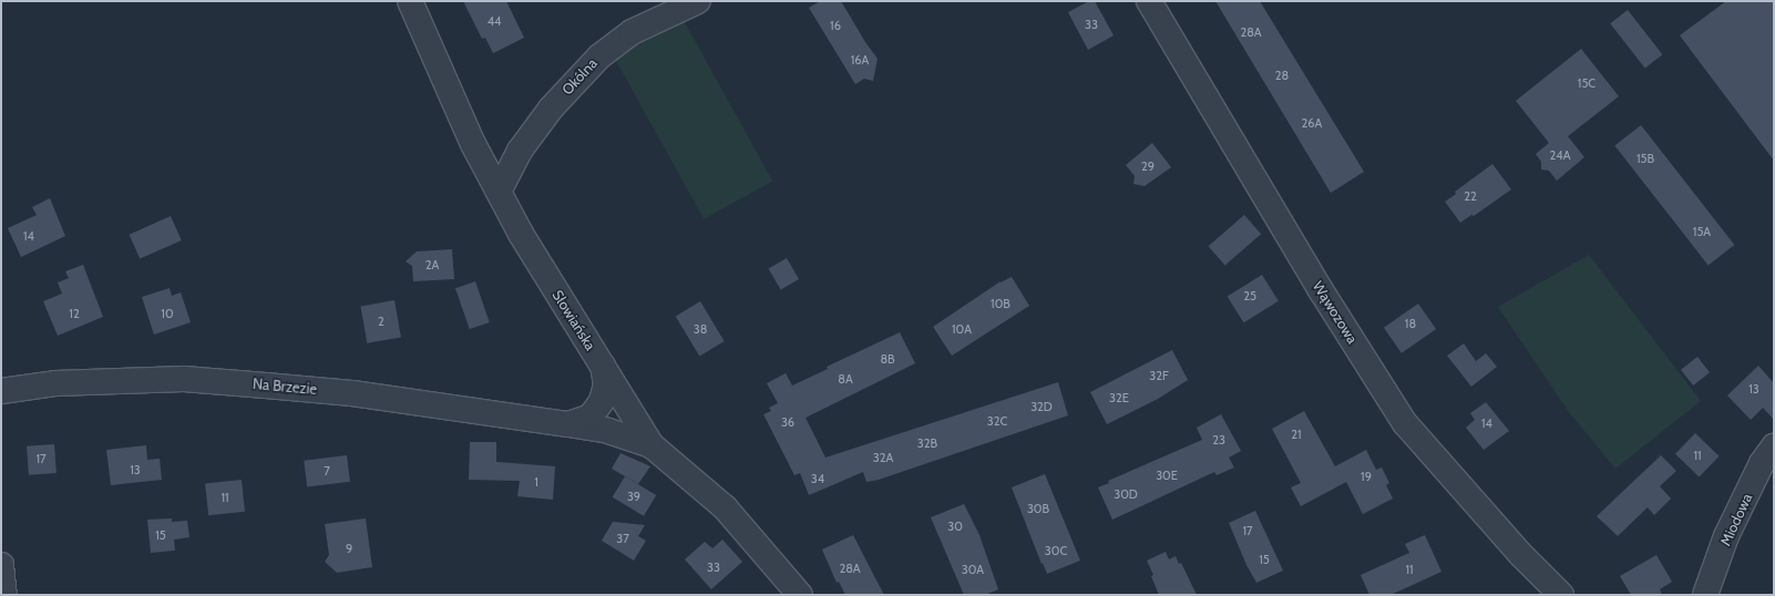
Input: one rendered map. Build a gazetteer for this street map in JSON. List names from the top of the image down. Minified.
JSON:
{"streets":{"street":["Okólna","Wąwozowa","Słowiańska","Na Brzezie","Miodowa"]},"crossings":[["Okólna","Słowiańska"],["Słowiańska","Na Brzezie"]],"house_numbers":["44","33","16","28A","16A","28","15C","26A","24A","15B","29","22","15A","14","2A","25","10B","12","10","2","18","38","10A","8B","32F","8A","13","32E","32D","32C","36","14","21","23","32B","11","32A","17","13","7","30E","19","34","1","30D","39","11","30B","30","17","15","37","9","30C","15","33","28A","30A","11"]}
